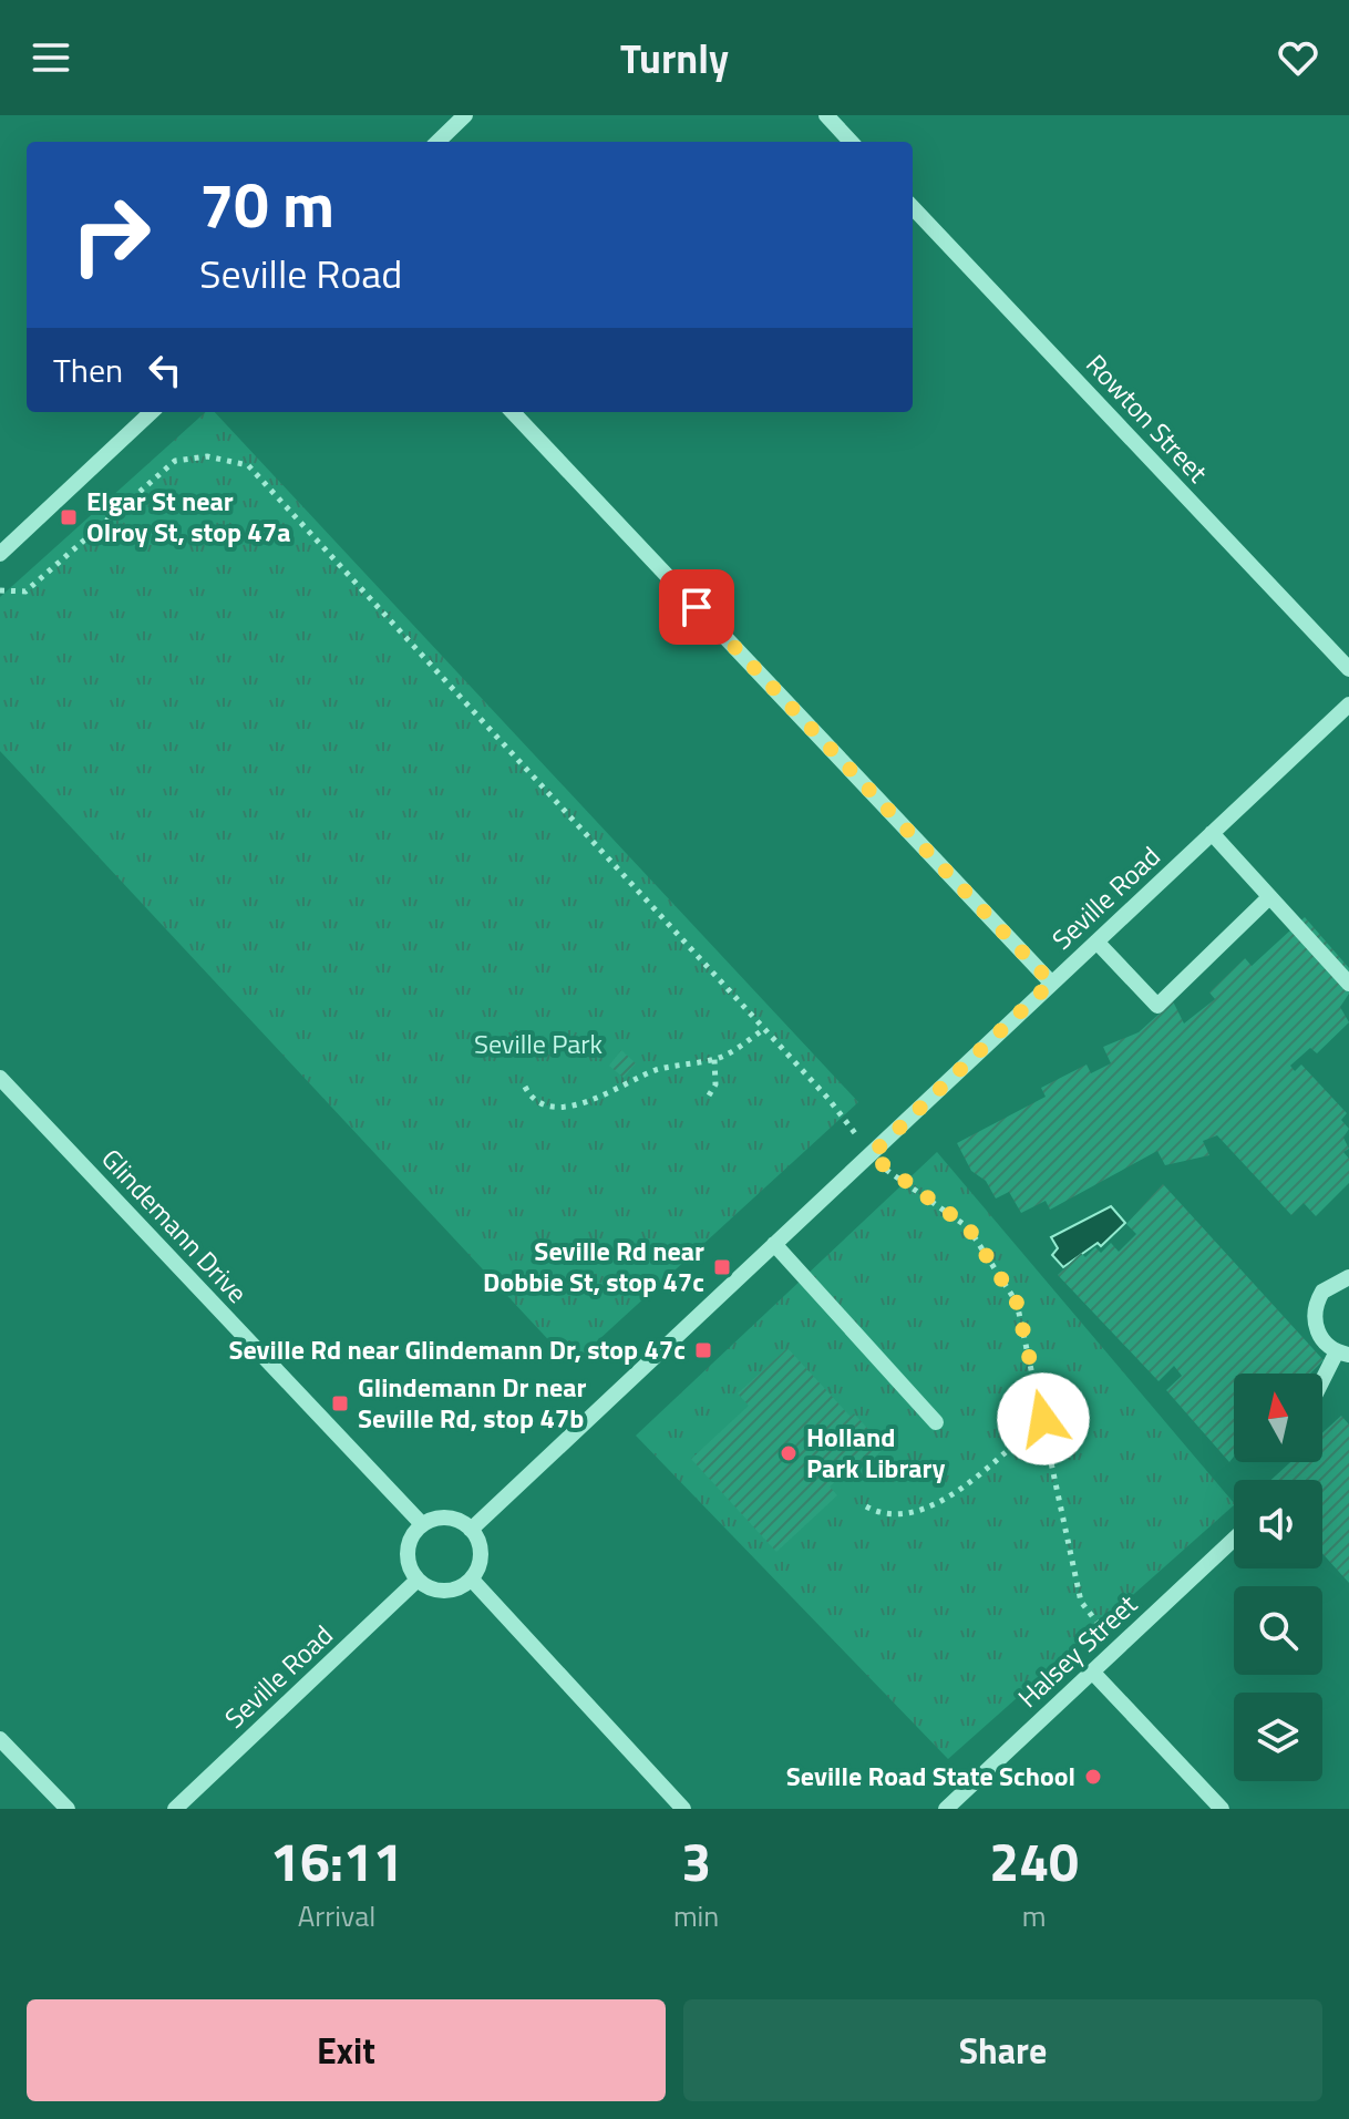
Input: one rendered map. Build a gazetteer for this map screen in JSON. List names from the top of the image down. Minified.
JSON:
{"streets":{"street":["Rowton Street","Seville Road","Glindemann Drive","Halsey Street"]},"crossings":[["Seville Road","Glindemann Drive"]],"parks":["Seville Park"],"places":{"transit":["Elgar St near Olroy St, stop 47a","Seville Rd near Dobbie St, stop 47c","Seville Rd near Glindemann Dr, stop 47c","Glindemann Dr near Seville Rd, stop 47b"],"other":["Holland Park Library","Seville Road State School"]},"north":"top","page":{"header":"Turnly","turn":["70 m","Seville Road"],"then":"Then","eta":["16:11","Arrival","3","min","240","m"],"buttons":["Exit","Share"]}}
